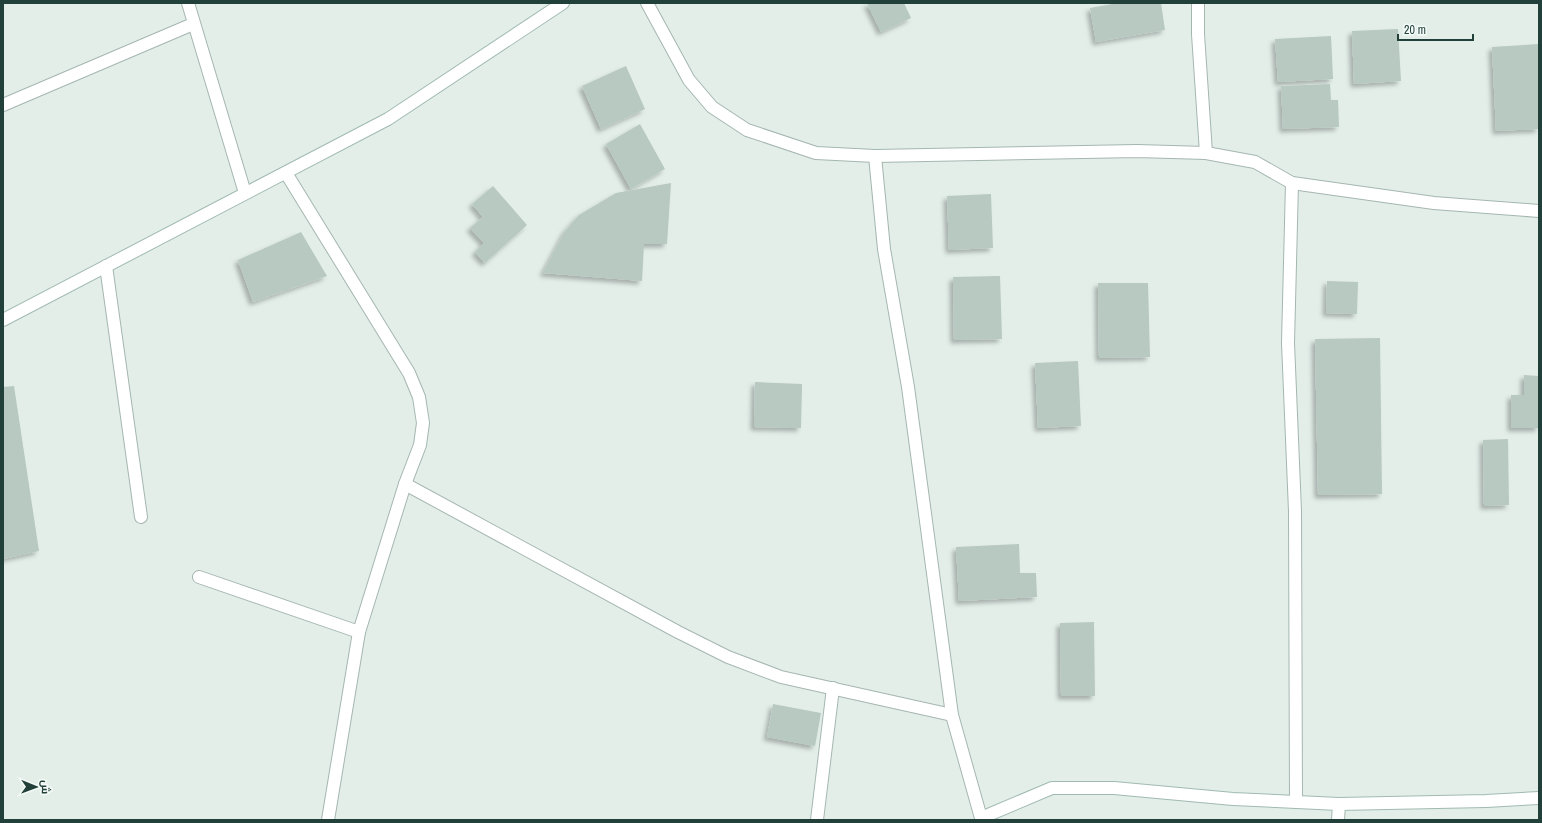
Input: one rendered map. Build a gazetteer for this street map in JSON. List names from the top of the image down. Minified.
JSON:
{"scale_bar":"20 m","north":"right"}
